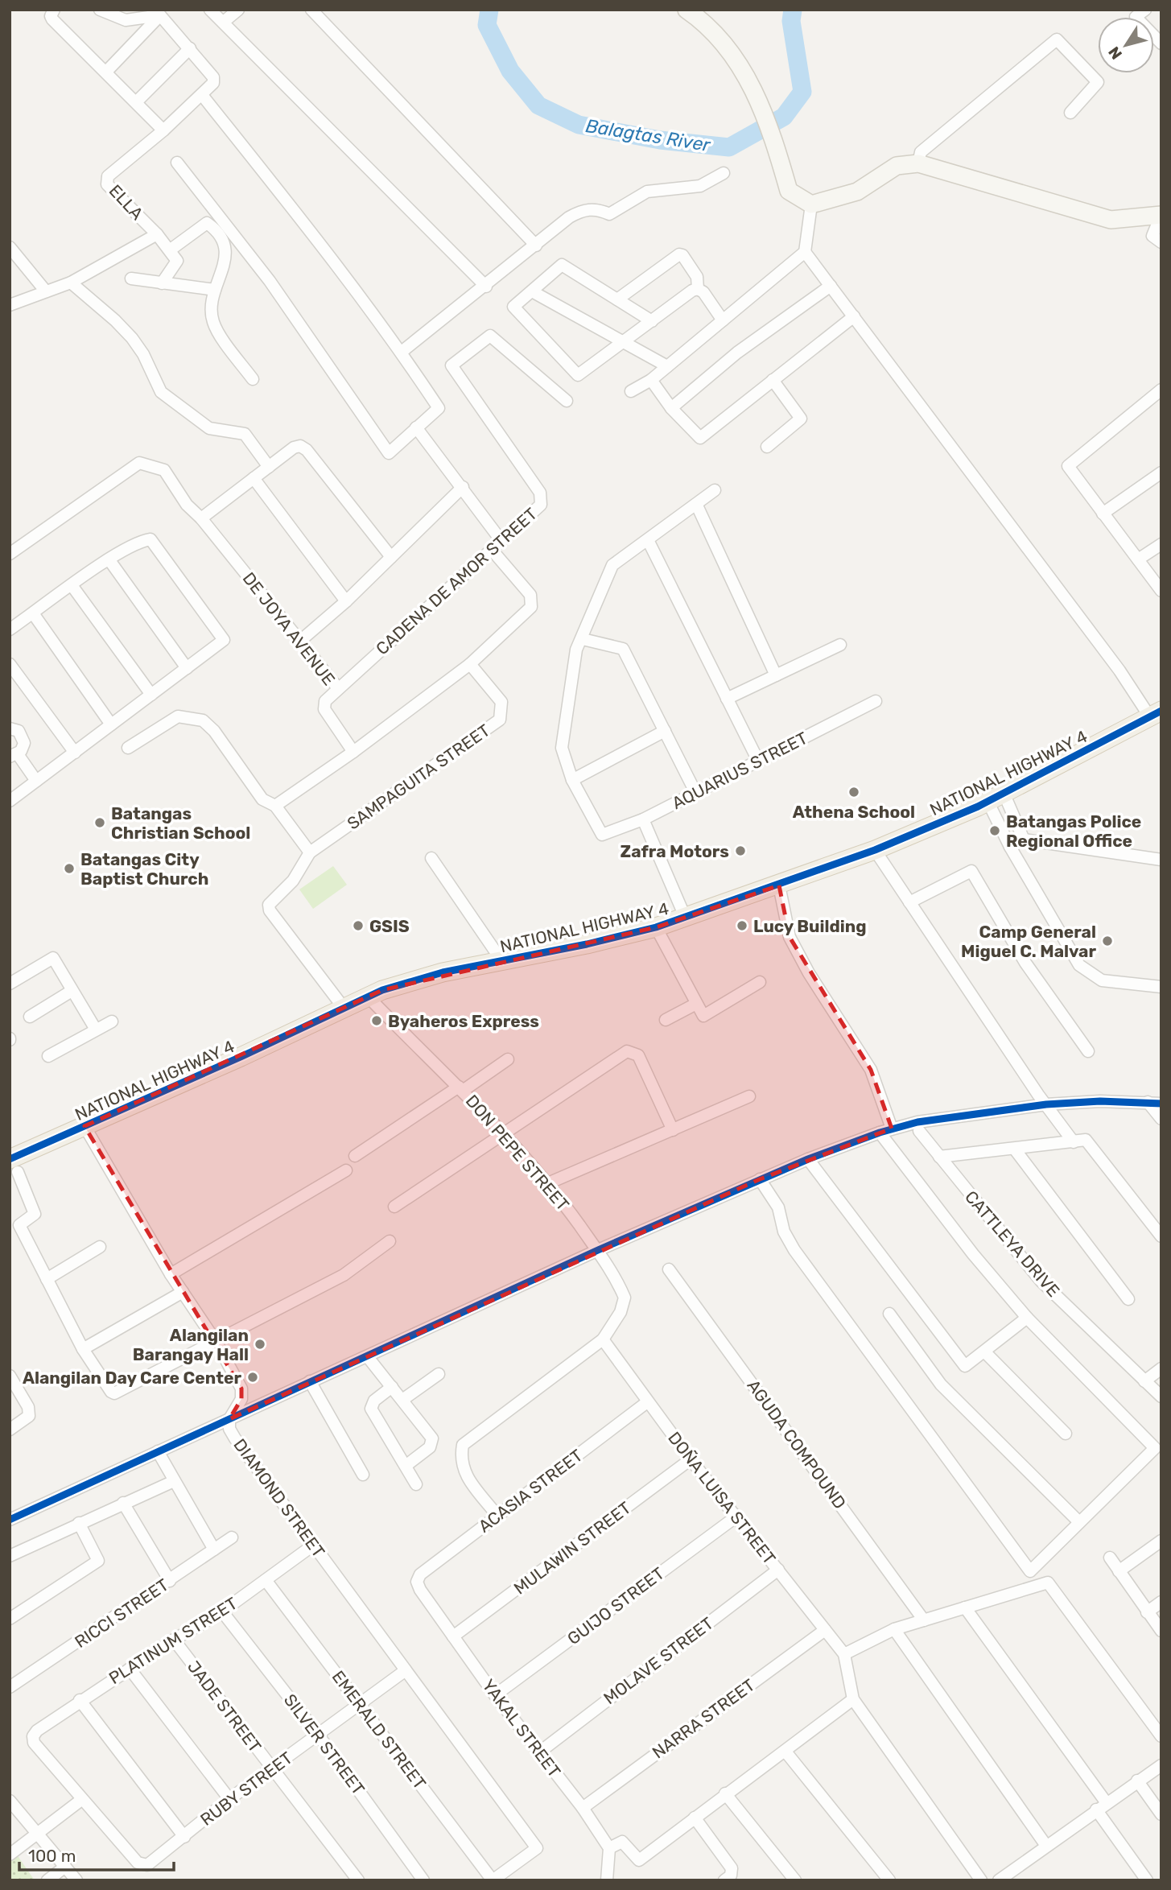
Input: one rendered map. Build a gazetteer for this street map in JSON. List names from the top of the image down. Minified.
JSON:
{"streets":{"main road":["NATIONAL HIGHWAY 4"],"street":["ELLA","CADENA DE AMOR STREET","DE JOYA AVENUE","AQUARIUS STREET","SAMPAGUITA STREET","DON PEPE STREET","CATTLEYA DRIVE","AGUDA COMPOUND","ACASIA STREET","DIAMOND STREET","DOÑA LUISA STREET","MULAWIN STREET","GUIJO STREET","RICCI STREET","PLATINUM STREET","MOLAVE STREET","JADE STREET","NARRA STREET","YAKAL STREET","EMERALD STREET","SILVER STREET","RUBY STREET"]},"crossings":[["CADENA DE AMOR STREET","DE JOYA AVENUE"],["NATIONAL HIGHWAY 4","DON PEPE STREET"],["NATIONAL HIGHWAY 4","DIAMOND STREET"],["DON PEPE STREET","ACASIA STREET"],["DON PEPE STREET","DOÑA LUISA STREET"],["ACASIA STREET","DOÑA LUISA STREET"],["ACASIA STREET","YAKAL STREET"],["DIAMOND STREET","PLATINUM STREET"],["DIAMOND STREET","EMERALD STREET"],["DIAMOND STREET","RUBY STREET"],["DOÑA LUISA STREET","MULAWIN STREET"],["DOÑA LUISA STREET","GUIJO STREET"],["DOÑA LUISA STREET","MOLAVE STREET"],["DOÑA LUISA STREET","NARRA STREET"],["MULAWIN STREET","YAKAL STREET"],["GUIJO STREET","YAKAL STREET"],["PLATINUM STREET","JADE STREET"],["PLATINUM STREET","EMERALD STREET"],["PLATINUM STREET","SILVER STREET"],["PLATINUM STREET","RUBY STREET"],["MOLAVE STREET","YAKAL STREET"],["JADE STREET","RUBY STREET"],["NARRA STREET","YAKAL STREET"],["EMERALD STREET","RUBY STREET"],["SILVER STREET","RUBY STREET"]],"water":["Balagtas River"],"places":["Athena School","Batangas Christian School","Batangas Police Regional Office","Zafra Motors","Batangas City Baptist Church","GSIS","Lucy Building","Camp General Miguel C. Malvar","Byaheros Express","Alangilan Barangay Hall","Alangilan Day Care Center"],"scale_bar":"100 m","north":"bottom left"}
